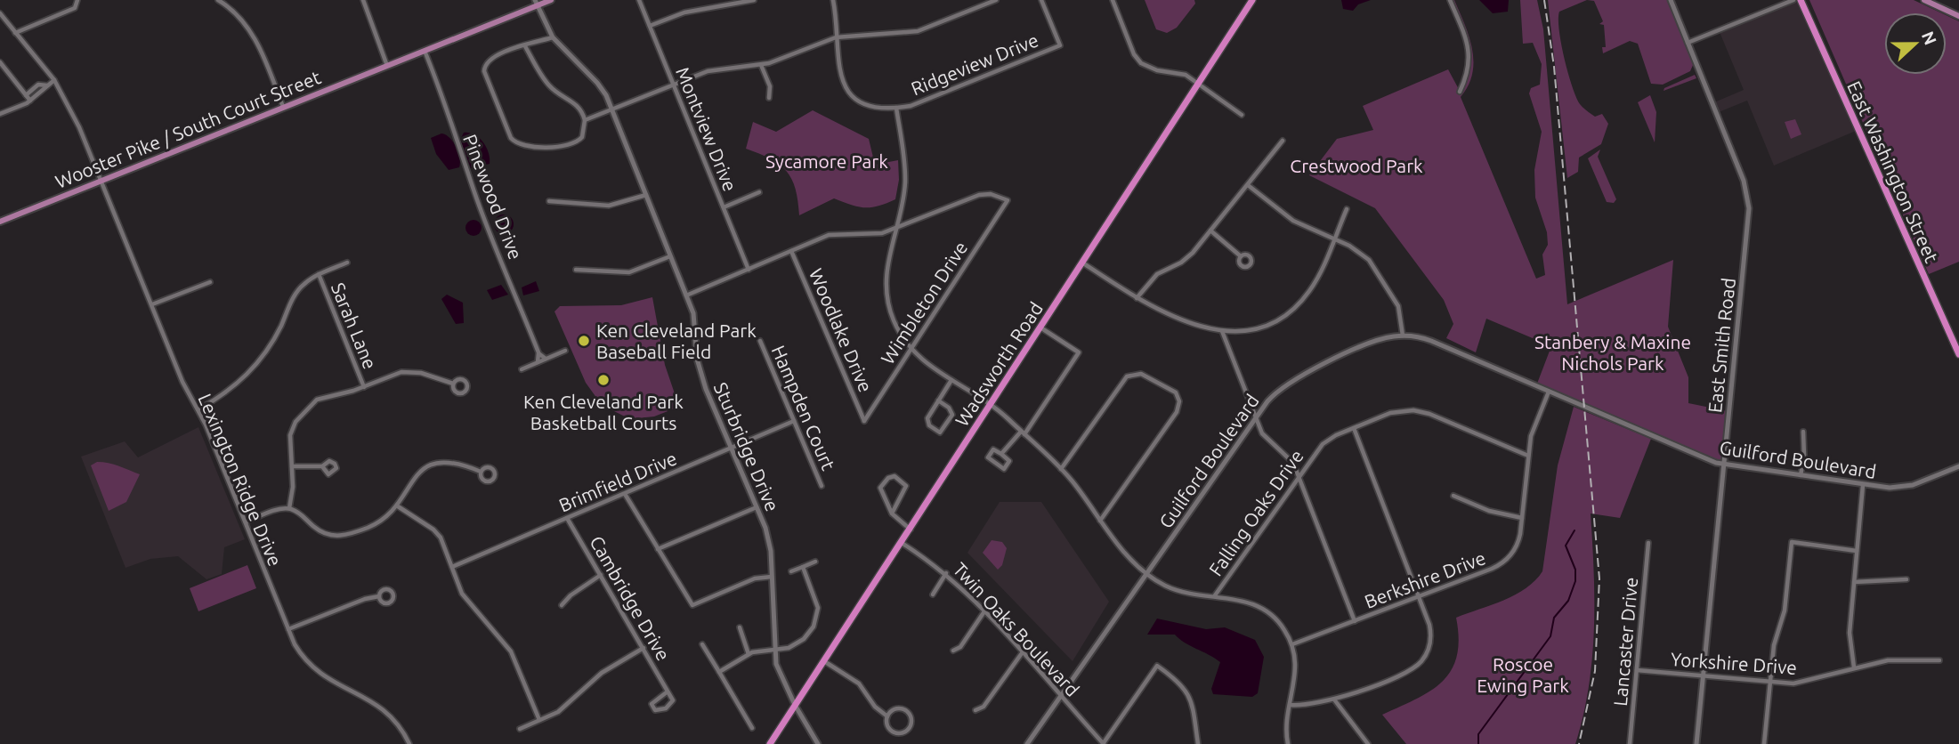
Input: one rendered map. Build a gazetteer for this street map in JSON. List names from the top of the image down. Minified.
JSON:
{"streets":{"highway":["East Washington Street","Wadsworth Road"],"main road":["Wooster Pike / South Court Street"],"street":["Ridgeview Drive","Montview Drive","Pinewood Drive","Wimbleton Drive","Sarah Lane","Woodlake Drive","East Smith Road","Hampden Court","Sturbridge Drive","Guilford Boulevard","Lexington Ridge Drive","Brimfield Drive","Falling Oaks Drive","Berkshire Drive","Cambridge Drive","Twin Oaks Boulevard","Lancaster Drive","Yorkshire Drive"]},"crossings":[["Wooster Pike / South Court Street","Pinewood Drive"],["Wooster Pike / South Court Street","Sturbridge Drive"],["Wooster Pike / South Court Street","Lexington Ridge Drive"],["Wimbleton Drive","Woodlake Drive"],["East Smith Road","Guilford Boulevard"],["East Smith Road","Yorkshire Drive"],["Wadsworth Road","Sturbridge Drive"],["Wadsworth Road","Twin Oaks Boulevard"],["Hampden Court","Brimfield Drive"],["Sturbridge Drive","Brimfield Drive"],["Guilford Boulevard","Berkshire Drive"],["Guilford Boulevard","Twin Oaks Boulevard"],["Brimfield Drive","Cambridge Drive"],["Falling Oaks Drive","Berkshire Drive"],["Lancaster Drive","Yorkshire Drive"]],"parks":["Sycamore Park","Crestwood Park","Stanbery & Maxine Nichols Park","Roscoe Ewing Park"],"places":["Ken Cleveland Park Baseball Field","Ken Cleveland Park Basketball Courts"],"north":"right"}
